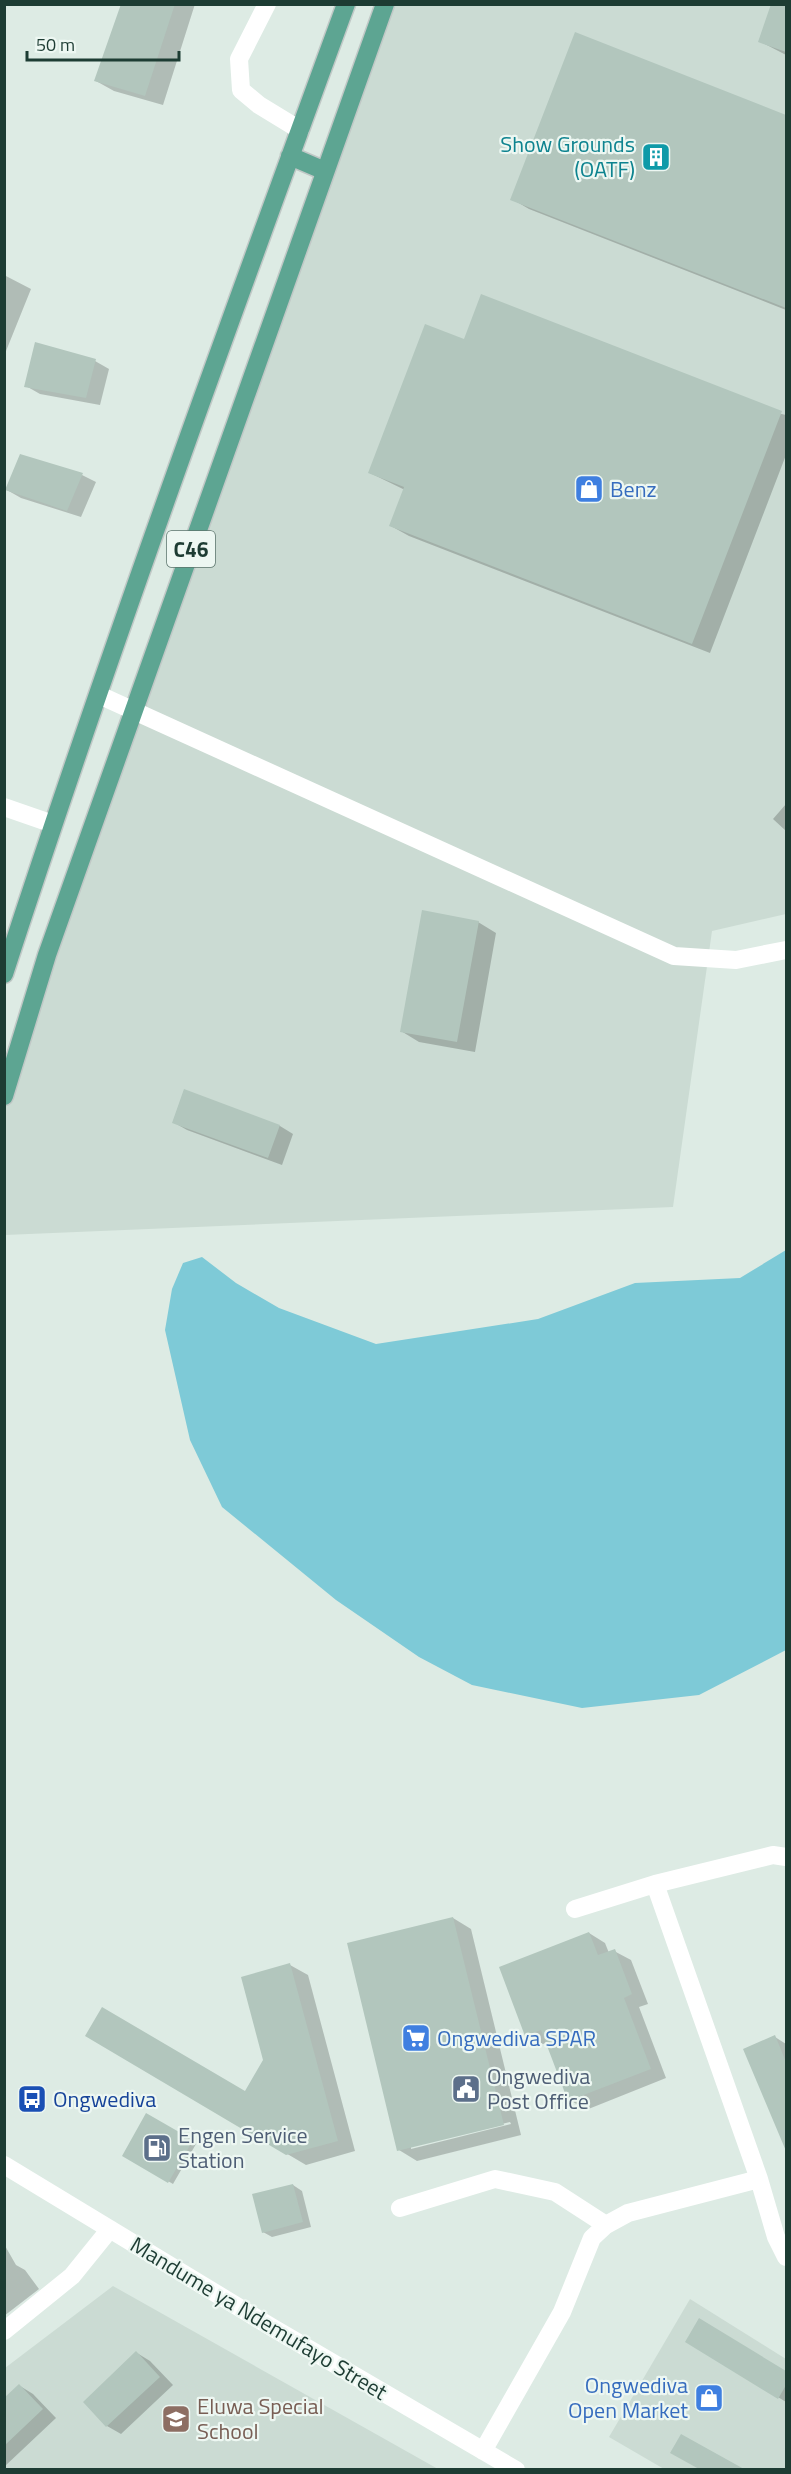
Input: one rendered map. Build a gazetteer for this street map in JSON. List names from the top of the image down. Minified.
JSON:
{"streets":{"main road":["C46"],"street":["Mandume ya Ndemufayo Street"]},"places":{"building":["Show Grounds (OATF)"],"shop":["Benz","Ongwediva Open Market"],"supermarket":["Ongwediva SPAR"],"public building":["Ongwediva Post Office"],"bus stop":["Ongwediva"],"fuel station":["Engen Service Station"],"school or university":["Eluwa Special School"]},"scale_bar":"50 m"}
